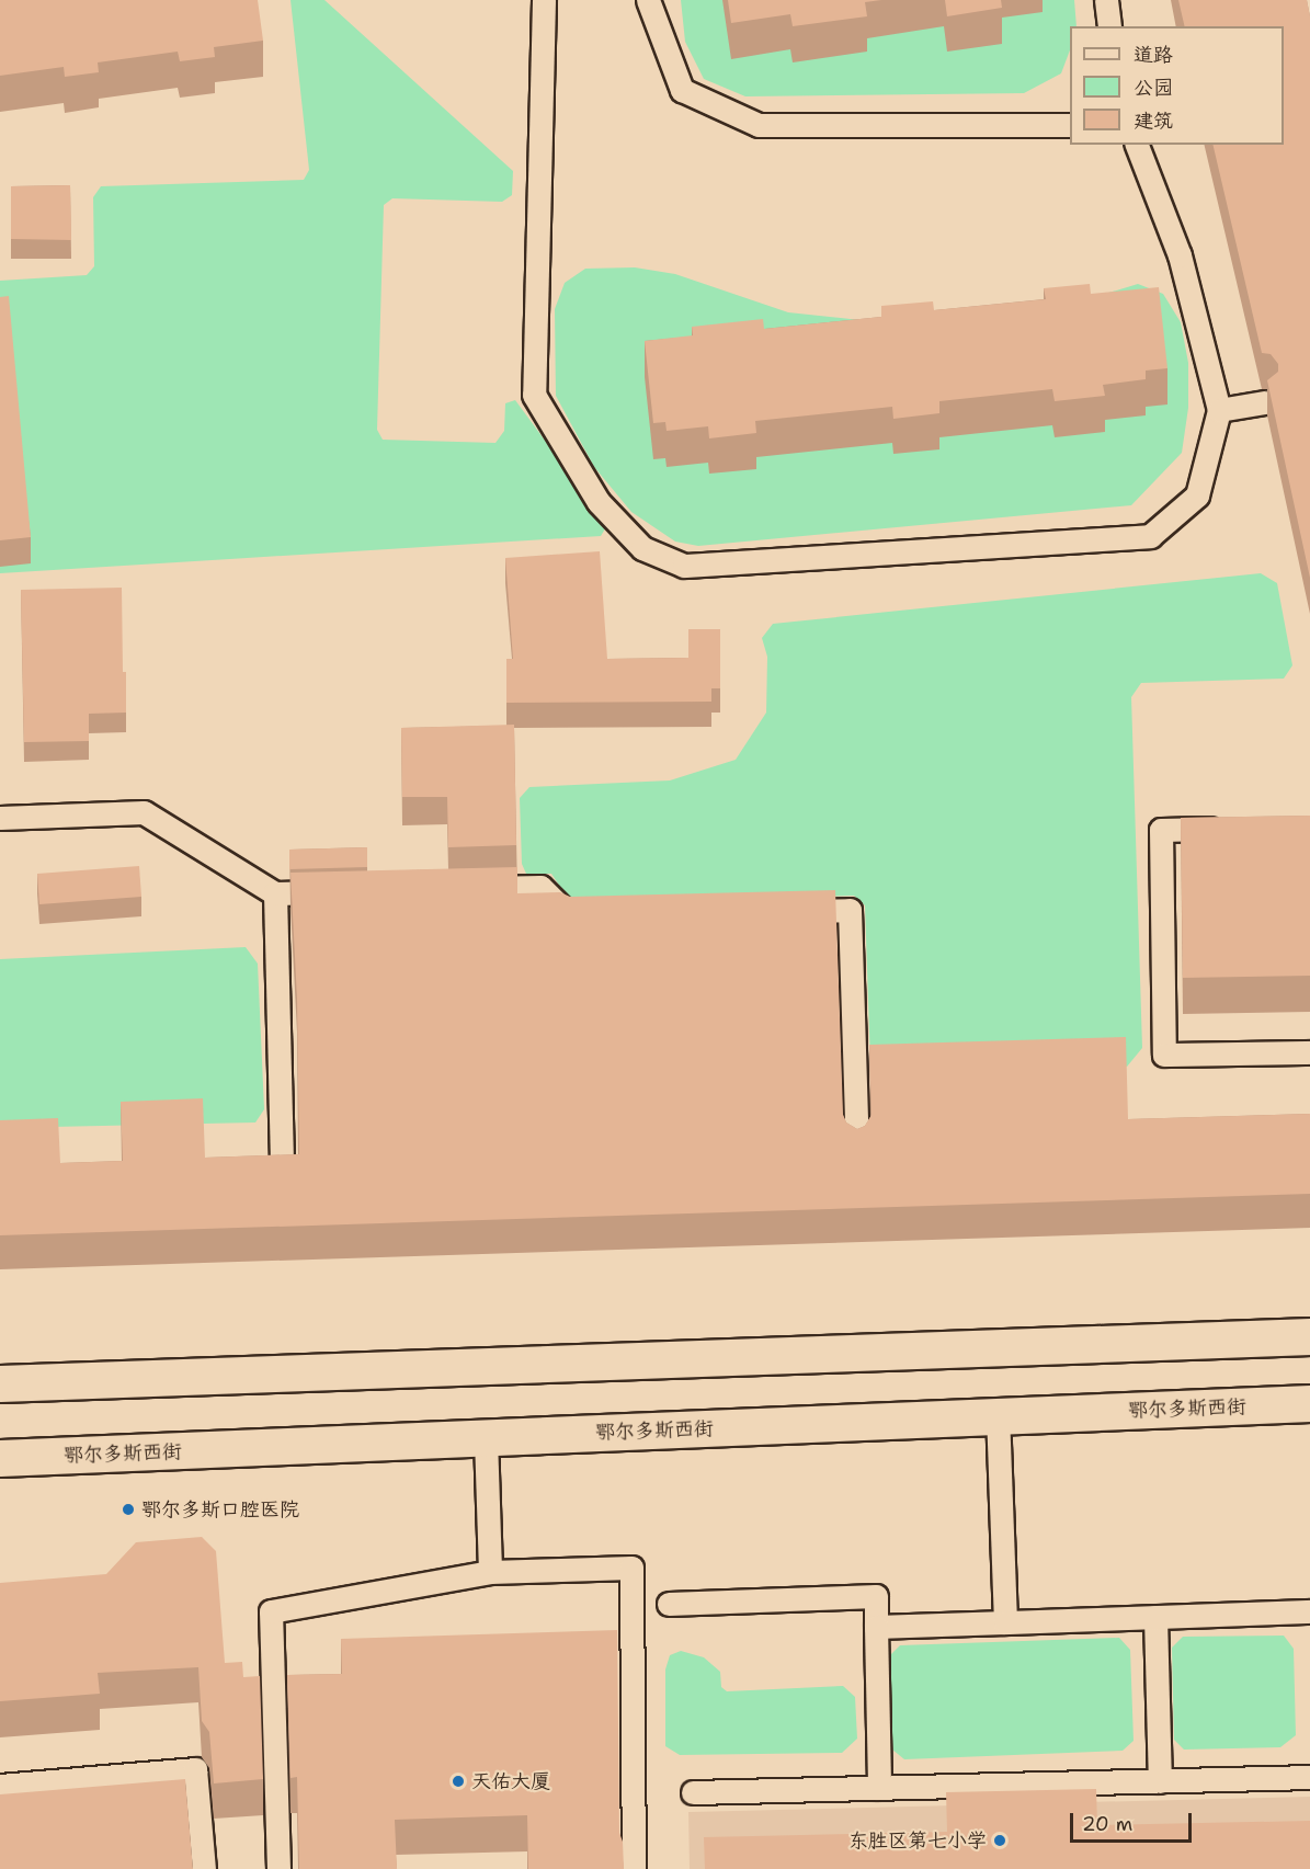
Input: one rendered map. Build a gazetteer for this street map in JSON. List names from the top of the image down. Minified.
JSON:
{"streets":{"main road":["鄂尔多斯西街"]},"places":["鄂尔多斯口腔医院","天佑大厦","东胜区第七小学"],"legend":["道路","公园","建筑"],"scale_bar":"20 m"}
